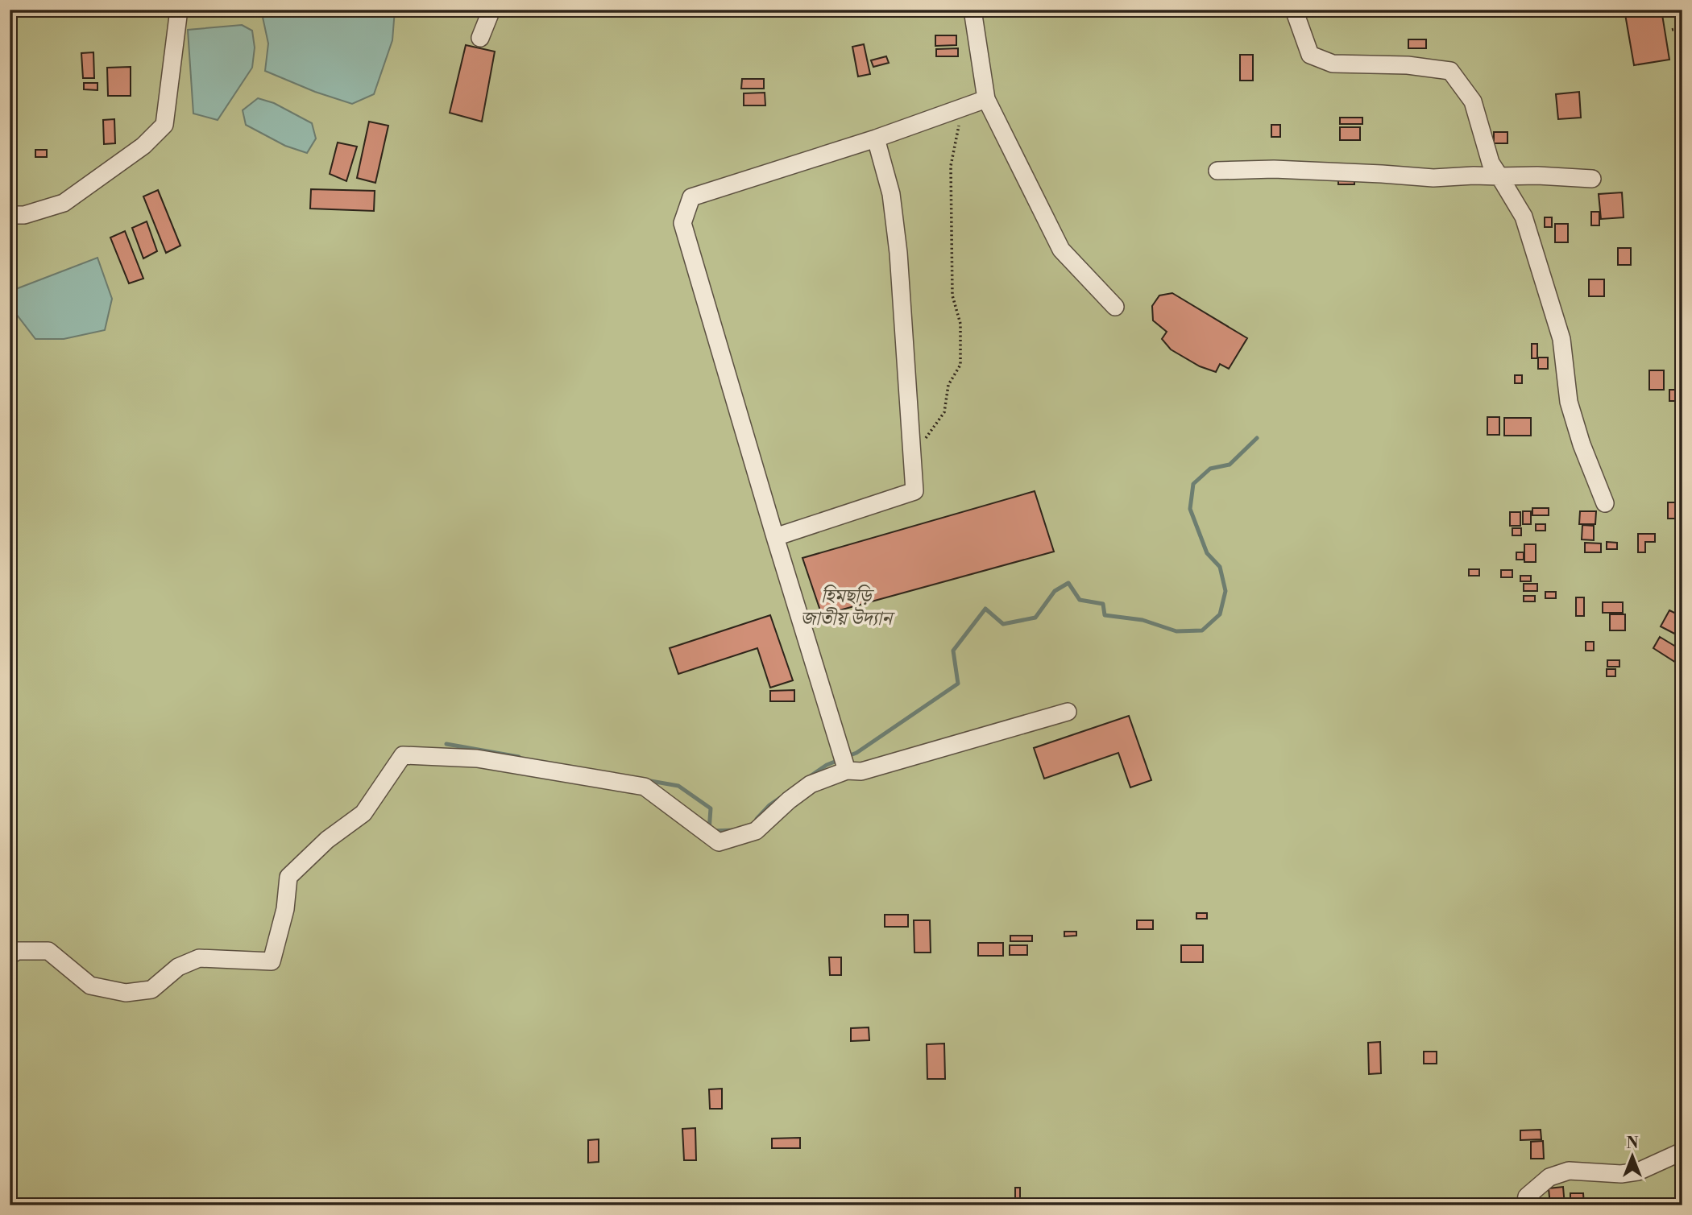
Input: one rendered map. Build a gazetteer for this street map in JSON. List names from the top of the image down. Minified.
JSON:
{"parks":["হিমছড়ি জাতীয় উদ্যান"],"north":"top"}
